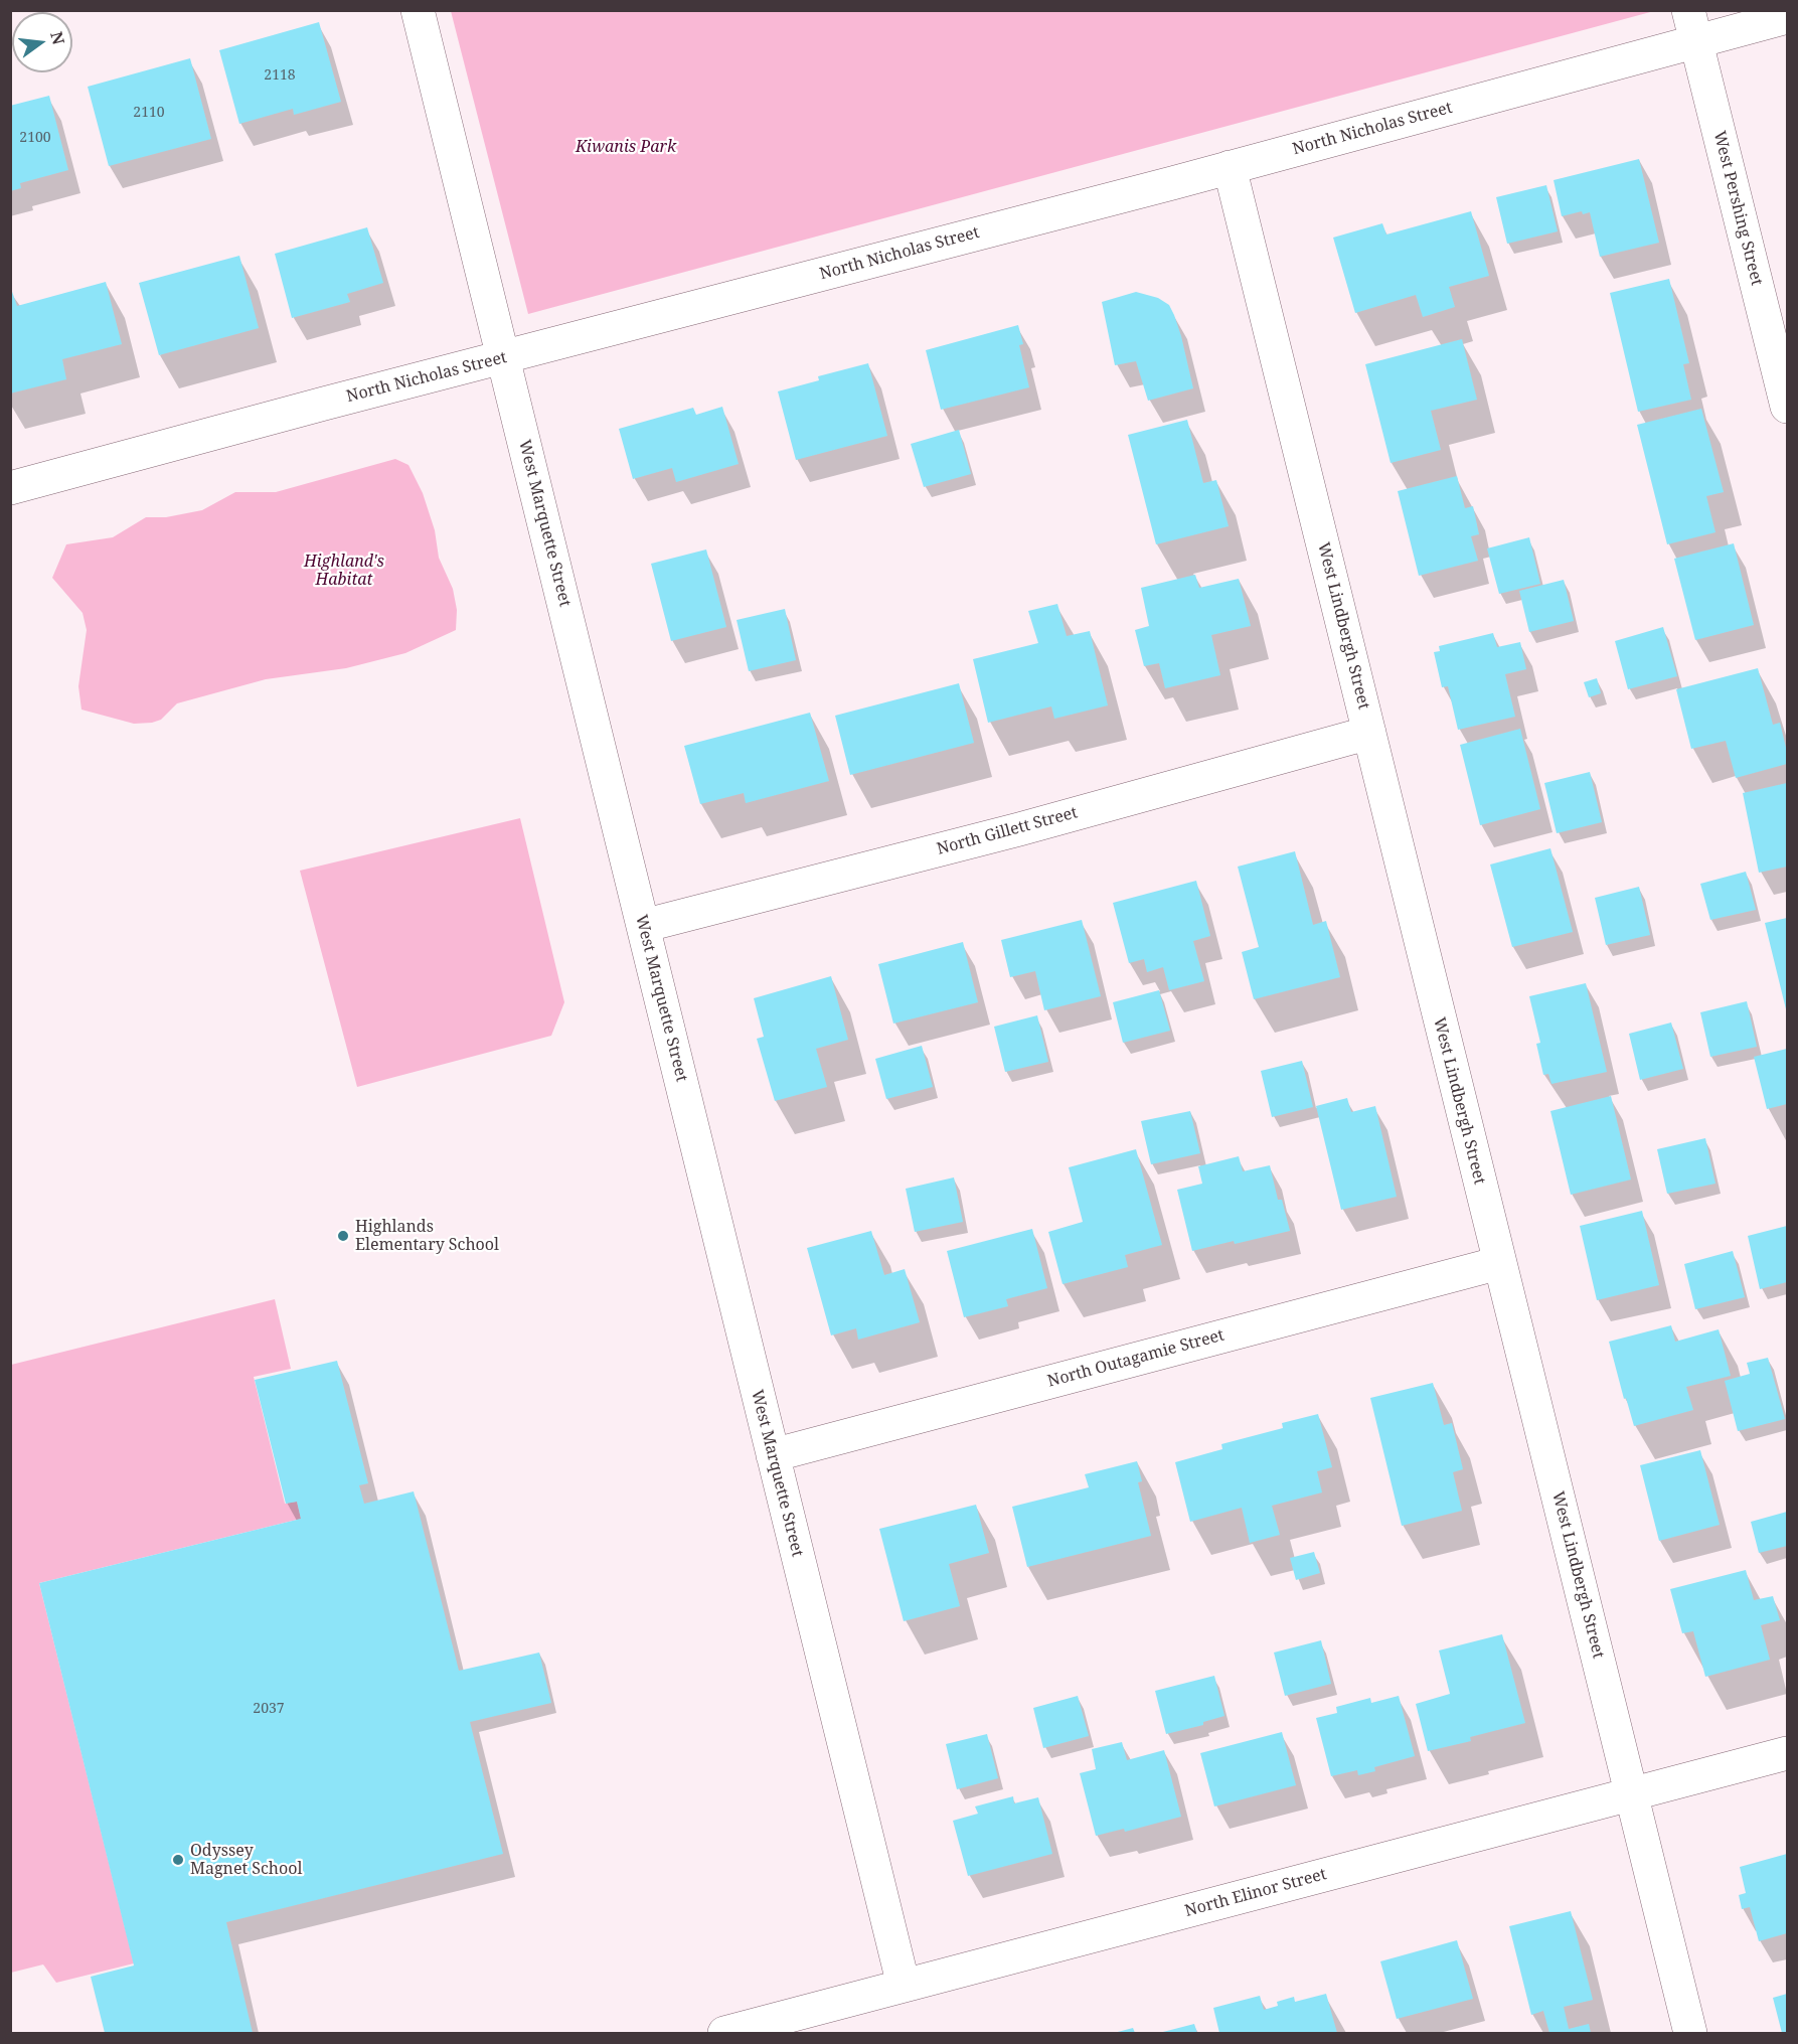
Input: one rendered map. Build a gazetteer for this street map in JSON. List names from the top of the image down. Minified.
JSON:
{"streets":{"street":["North Nicholas Street","West Pershing Street","West Marquette Street","West Lindbergh Street","North Gillett Street","North Outagamie Street","North Elinor Street"]},"crossings":[["North Nicholas Street","West Pershing Street"],["North Nicholas Street","West Marquette Street"],["North Nicholas Street","West Lindbergh Street"],["West Marquette Street","North Gillett Street"],["West Marquette Street","North Outagamie Street"],["West Marquette Street","North Elinor Street"],["West Lindbergh Street","North Gillett Street"],["West Lindbergh Street","North Outagamie Street"],["West Lindbergh Street","North Elinor Street"]],"parks":["Kiwanis Park","Highland's Habitat"],"places":["Highlands Elementary School","Odyssey Magnet School"],"house_numbers":["2118","2110","2100","2037"],"north":"right"}
